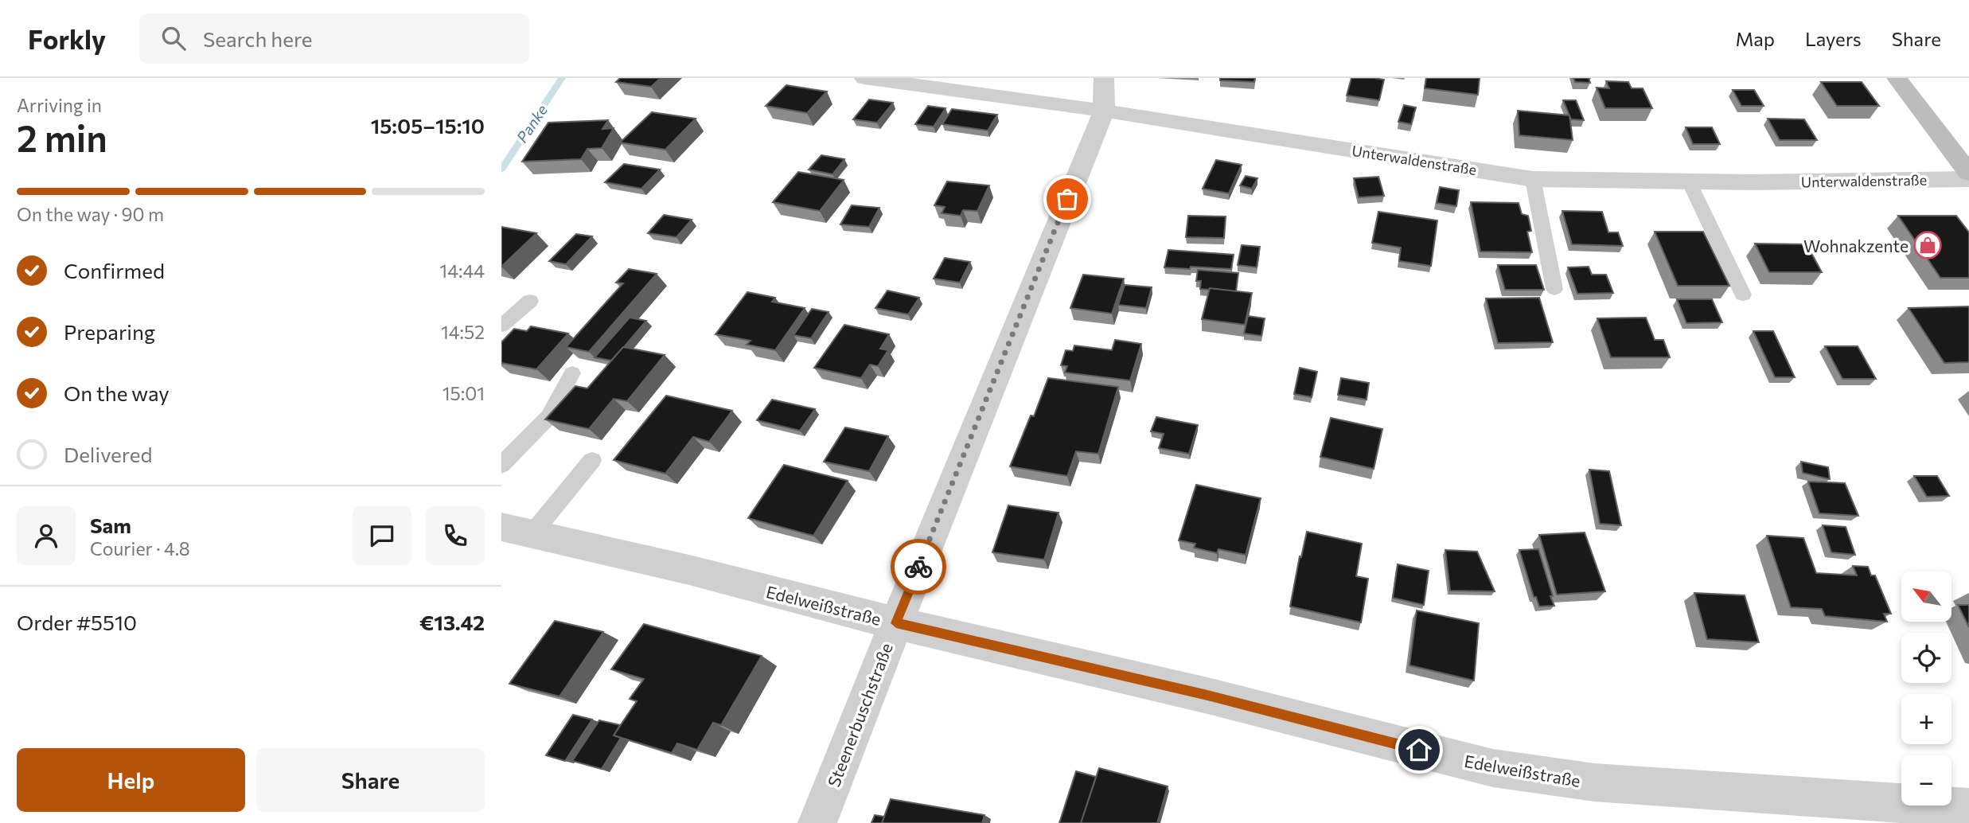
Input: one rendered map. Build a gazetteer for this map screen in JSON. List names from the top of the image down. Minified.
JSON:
{"streets":{"street":["Unterwaldenstraße","Edelweißstraße","Steenerbuschstraße"]},"crossings":[["Unterwaldenstraße","Steenerbuschstraße"],["Edelweißstraße","Steenerbuschstraße"]],"water":["Panke"],"places":{"shop":["Wohnakzente"]},"north":"top left","page":{"header":"Forkly","search":"Search here","nav":["Map","Layers","Share"],"heading":["2 min","Arriving in","15:05–15:10"],"panel":["Sam","Courier · 4.8","Order #5510","€13.42"],"bar":"On the way · 90 m","list":[["Confirmed","14:44"],["Preparing","14:52"],["On the way","15:01"],"Delivered"],"map_buttons":["+","−"],"buttons":["Help","Share"]}}
